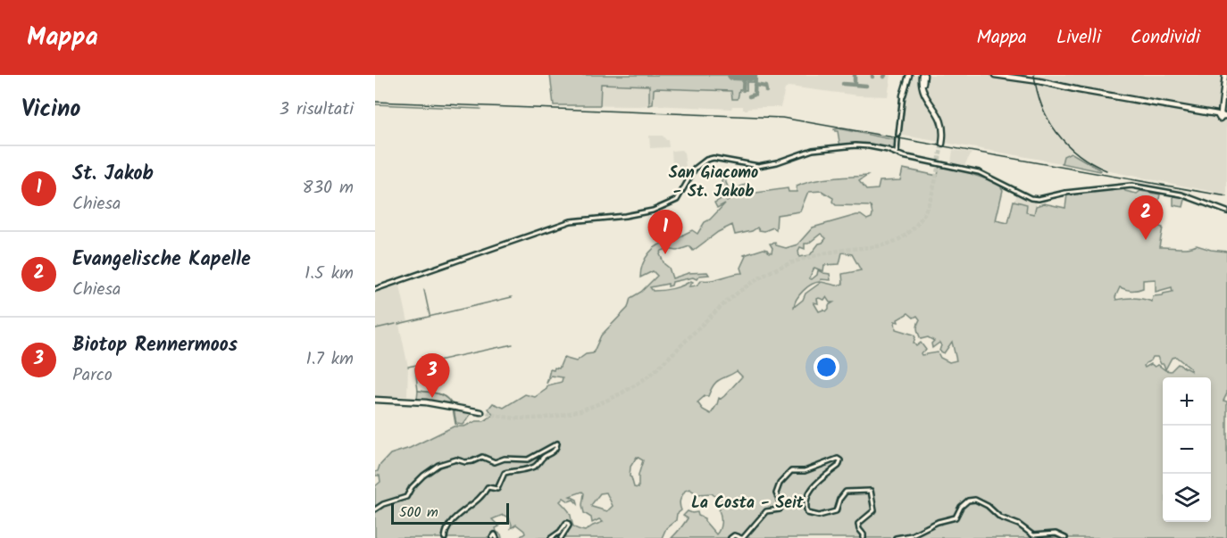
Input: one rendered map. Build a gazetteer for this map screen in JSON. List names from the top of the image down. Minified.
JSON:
{"districts":["San Giacomo - St. Jakob","La Costa - Seit"],"scale_bar":"500 m","page":{"header":"Mappa","nav":["Mappa","Livelli","Condividi"],"heading":["Vicino","3 risultati"],"list":[{"mark":"1","name":"St. Jakob","note":"Chiesa","value":"830 m"},{"mark":"2","name":"Evangelische Kapelle","note":"Chiesa","value":"1.5 km"},{"mark":"3","name":"Biotop Rennermoos","note":"Parco","value":"1.7 km"}],"pins":["2","1","3"],"map_buttons":["+","−"],"scale":"500 m"}}
